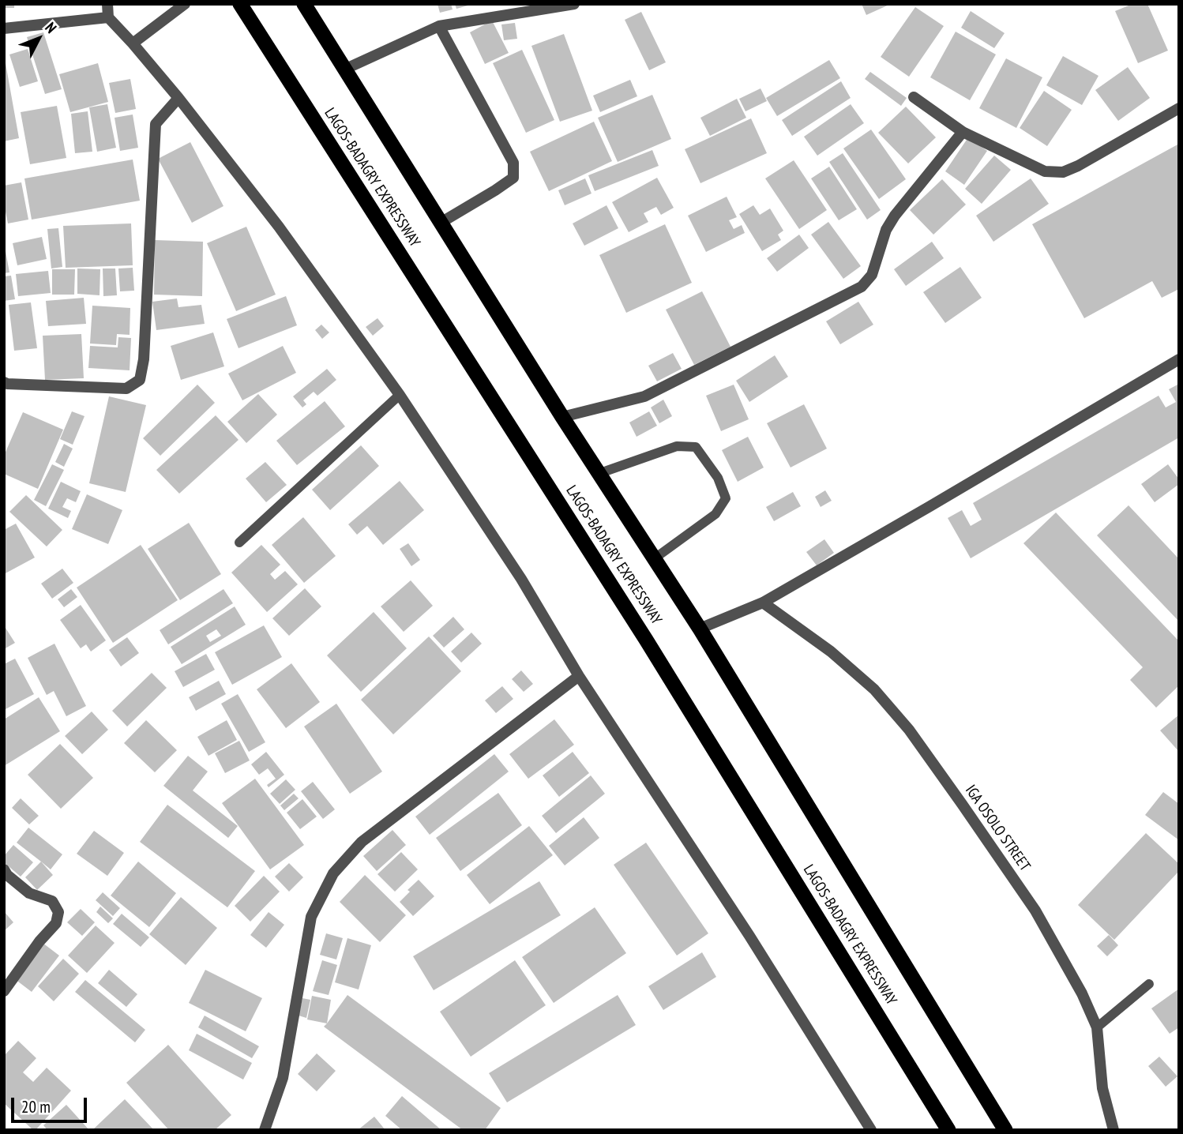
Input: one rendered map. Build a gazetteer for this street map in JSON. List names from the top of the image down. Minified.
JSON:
{"streets":{"highway":["LAGOS-BADAGRY EXPRESSWAY"],"street":["IGA OSOLO STREET"]},"scale_bar":"20 m","north":"top right"}
